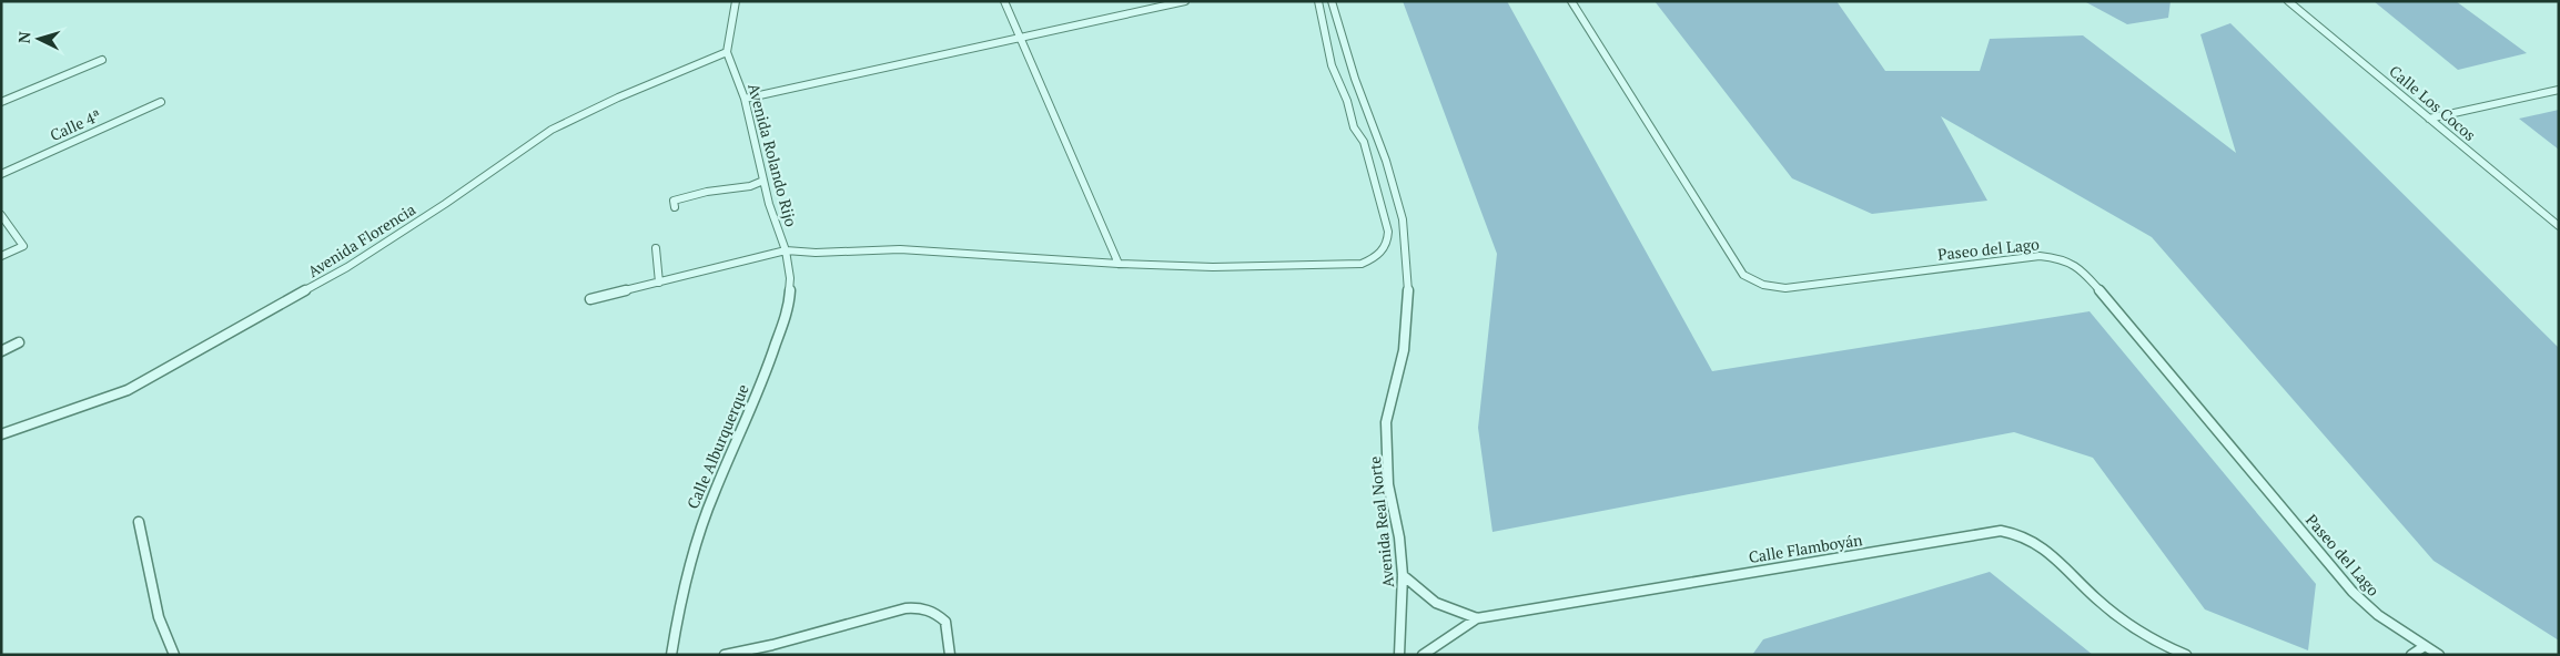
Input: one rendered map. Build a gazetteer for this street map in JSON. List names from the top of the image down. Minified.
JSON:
{"streets":{"street":["Calle Los Cocos","Calle 4ª","Avenida Rolando Rijo","Avenida Florencia","Paseo del Lago","Calle Alburquerque","Avenida Real Norte","Calle Flamboyán"]},"crossings":[["Avenida Rolando Rijo","Avenida Florencia"],["Avenida Rolando Rijo","Calle Alburquerque"],["Avenida Real Norte","Calle Flamboyán"]],"north":"left"}
